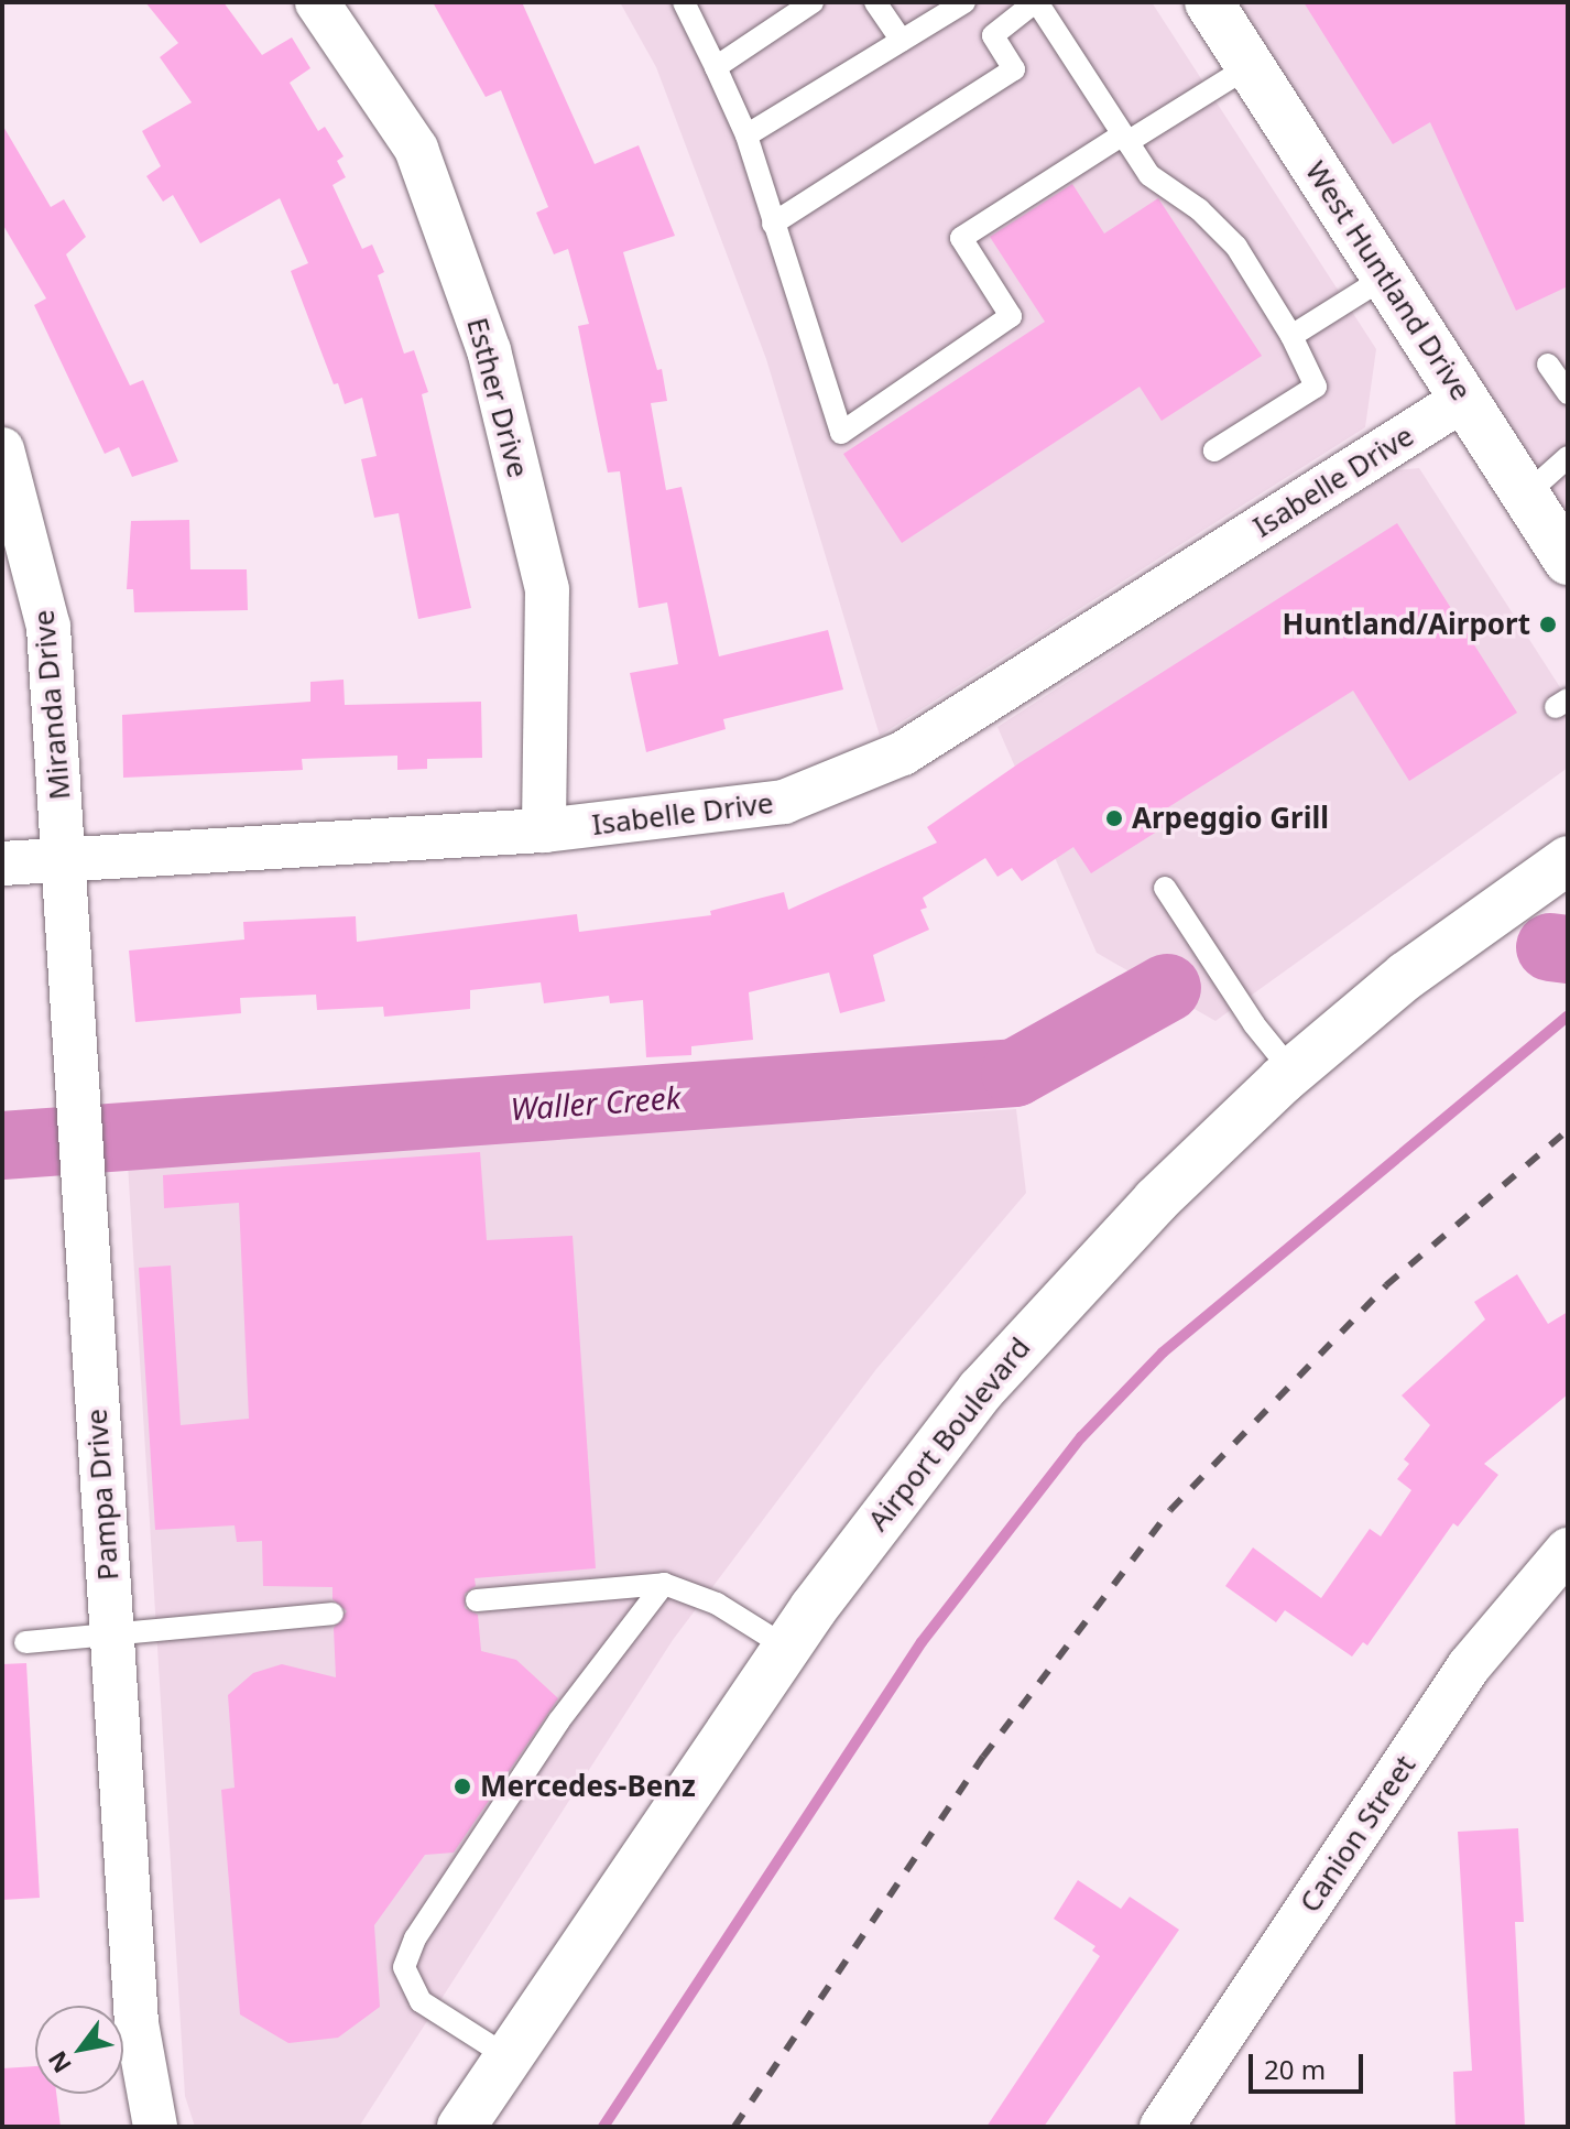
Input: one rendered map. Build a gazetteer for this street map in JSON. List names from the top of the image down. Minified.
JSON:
{"streets":{"main road":["West Huntland Drive","Airport Boulevard"],"street":["Esther Drive","Isabelle Drive","Miranda Drive","Pampa Drive","Canion Street"]},"crossings":[["West Huntland Drive","Isabelle Drive"],["Esther Drive","Isabelle Drive"],["Isabelle Drive","Miranda Drive"],["Isabelle Drive","Pampa Drive"],["Miranda Drive","Pampa Drive"]],"water":["Waller Creek"],"places":["Huntland/Airport","Arpeggio Grill","Mercedes-Benz"],"scale_bar":"20 m","north":"bottom left"}
